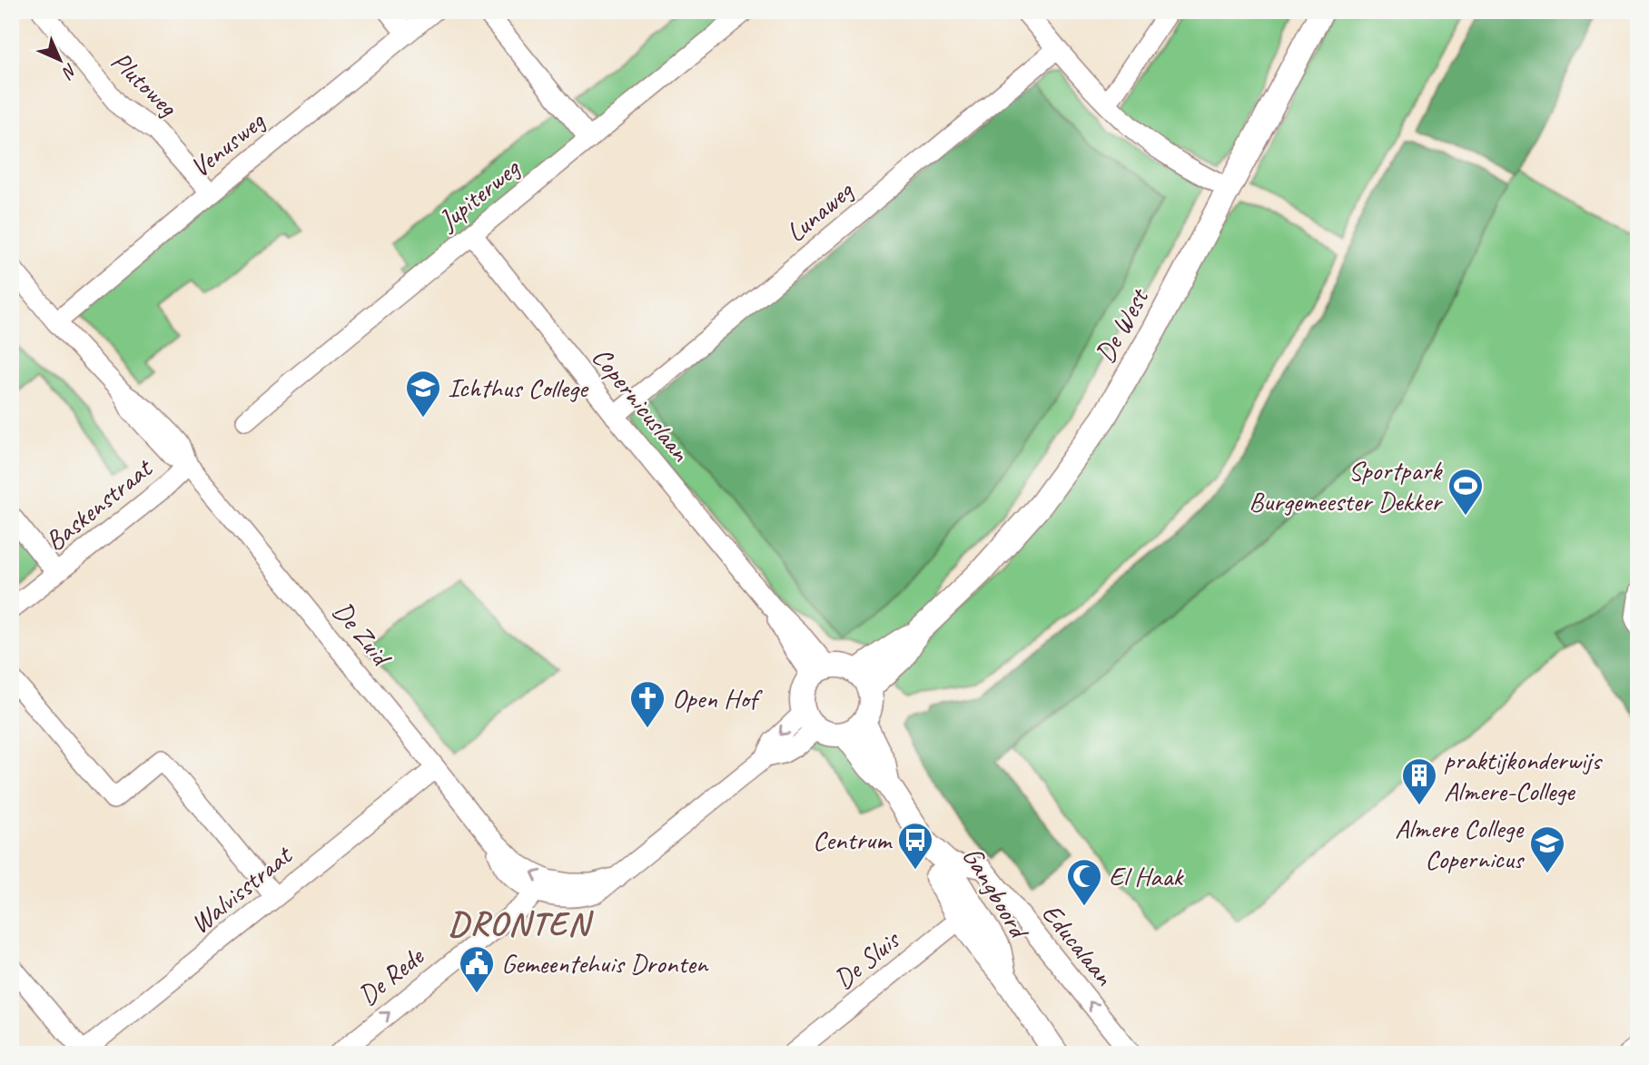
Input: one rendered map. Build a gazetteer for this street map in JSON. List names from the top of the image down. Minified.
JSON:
{"streets":{"main road":["De West","Gangboord"],"street":["Plutoweg","Venusweg","Jupiterweg","Lunaweg","Copernicuslaan","Baskenstraat","De Zuid","Walvisstraat","Educalaan","De Sluis","De Rede"]},"crossings":[["Plutoweg","Venusweg"],["Venusweg","De Zuid"],["Jupiterweg","Copernicuslaan"],["Lunaweg","Copernicuslaan"],["De West","Copernicuslaan"],["De West","De Zuid"],["De West","Gangboord"],["Copernicuslaan","De Zuid"],["Copernicuslaan","Gangboord"],["Baskenstraat","De Zuid"],["De Zuid","Walvisstraat"],["De Zuid","Gangboord"],["De Zuid","De Rede"],["Gangboord","Educalaan"],["Gangboord","De Sluis"]],"one_way":["Educalaan","De Rede"],"districts":["DRONTEN"],"places":{"school or university":["Ichthus College","Almere College Copernicus"],"sports":["Sportpark Burgemeester Dekker"],"church":["Open Hof"],"building":["praktijkonderwijs Almere-College"],"bus stop":["Centrum"],"mosque":["El Haak"],"public building":["Gemeentehuis Dronten"]},"north":"bottom right"}
